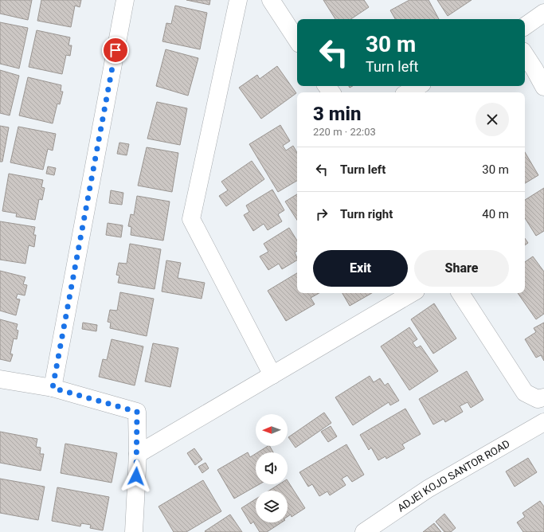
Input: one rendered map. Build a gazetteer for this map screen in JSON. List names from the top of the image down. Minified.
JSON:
{"streets":{"street":["ADJEI KOJO SANTOR ROAD"]},"north":"left","page":{"turn":["30 m","Turn left"],"heading":["3 min","220 m · 22:03"],"list":[{"name":"Turn left","value":"30 m"},{"name":"Turn right","value":"40 m"}],"buttons":["Exit","Share"]}}
